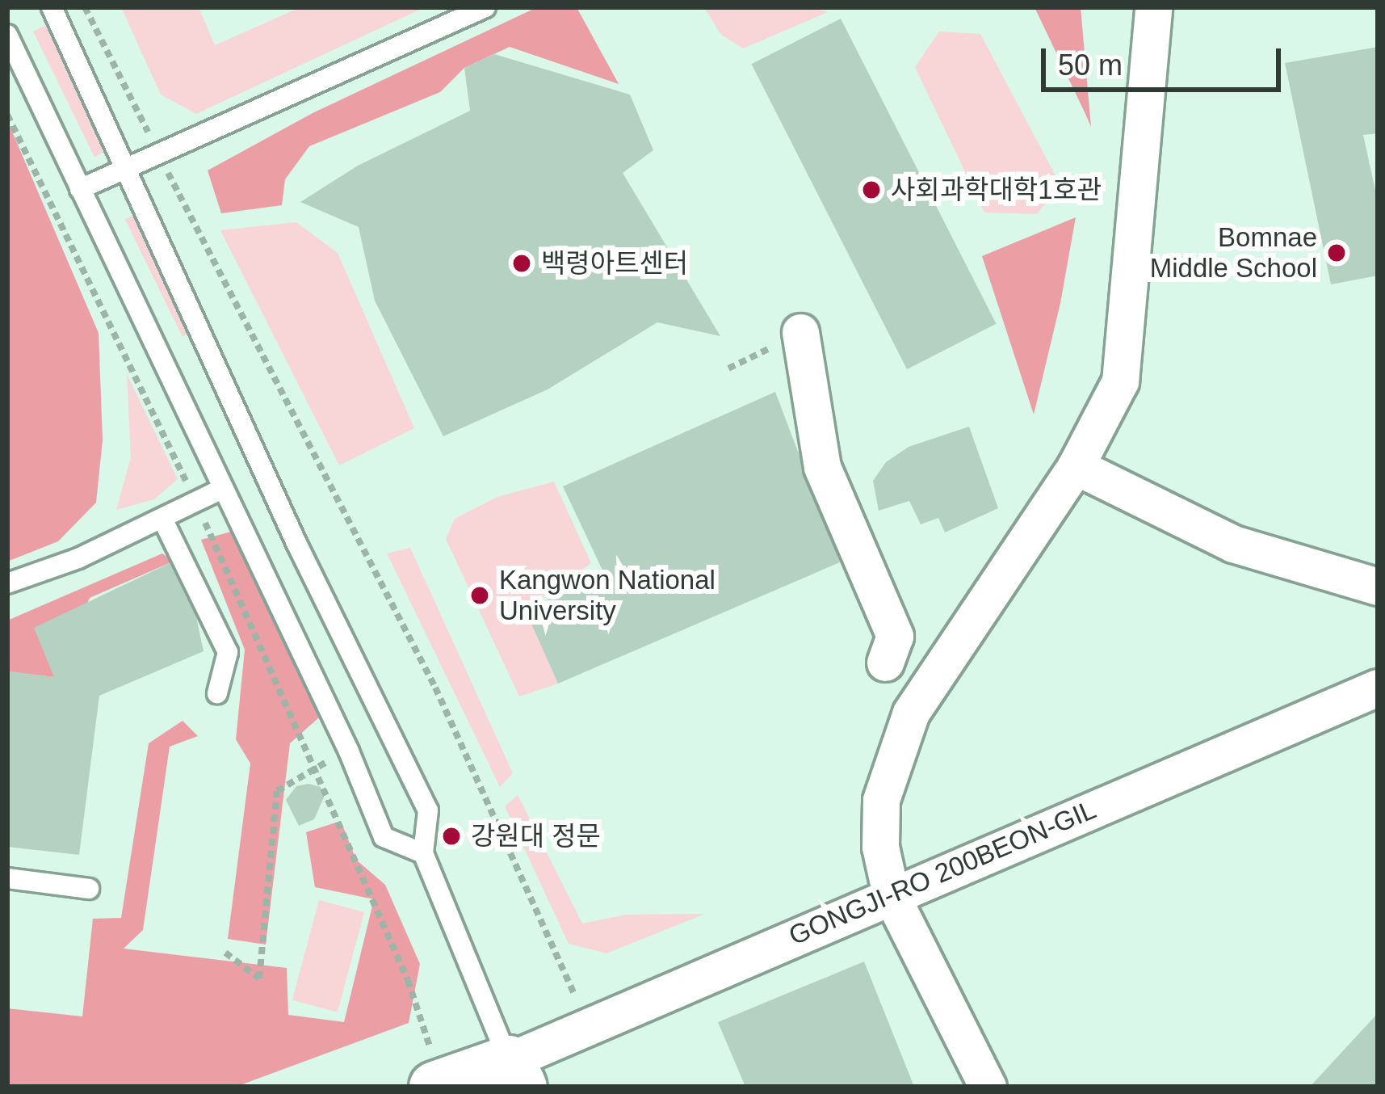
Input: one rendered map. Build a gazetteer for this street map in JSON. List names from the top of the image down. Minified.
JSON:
{"streets":{"street":["GONGJI-RO 200BEON-GIL"]},"places":["사회과학대학1호관","Bomnae Middle School","백령아트센터","Kangwon National University","강원대 정문"],"scale_bar":"50 m"}
